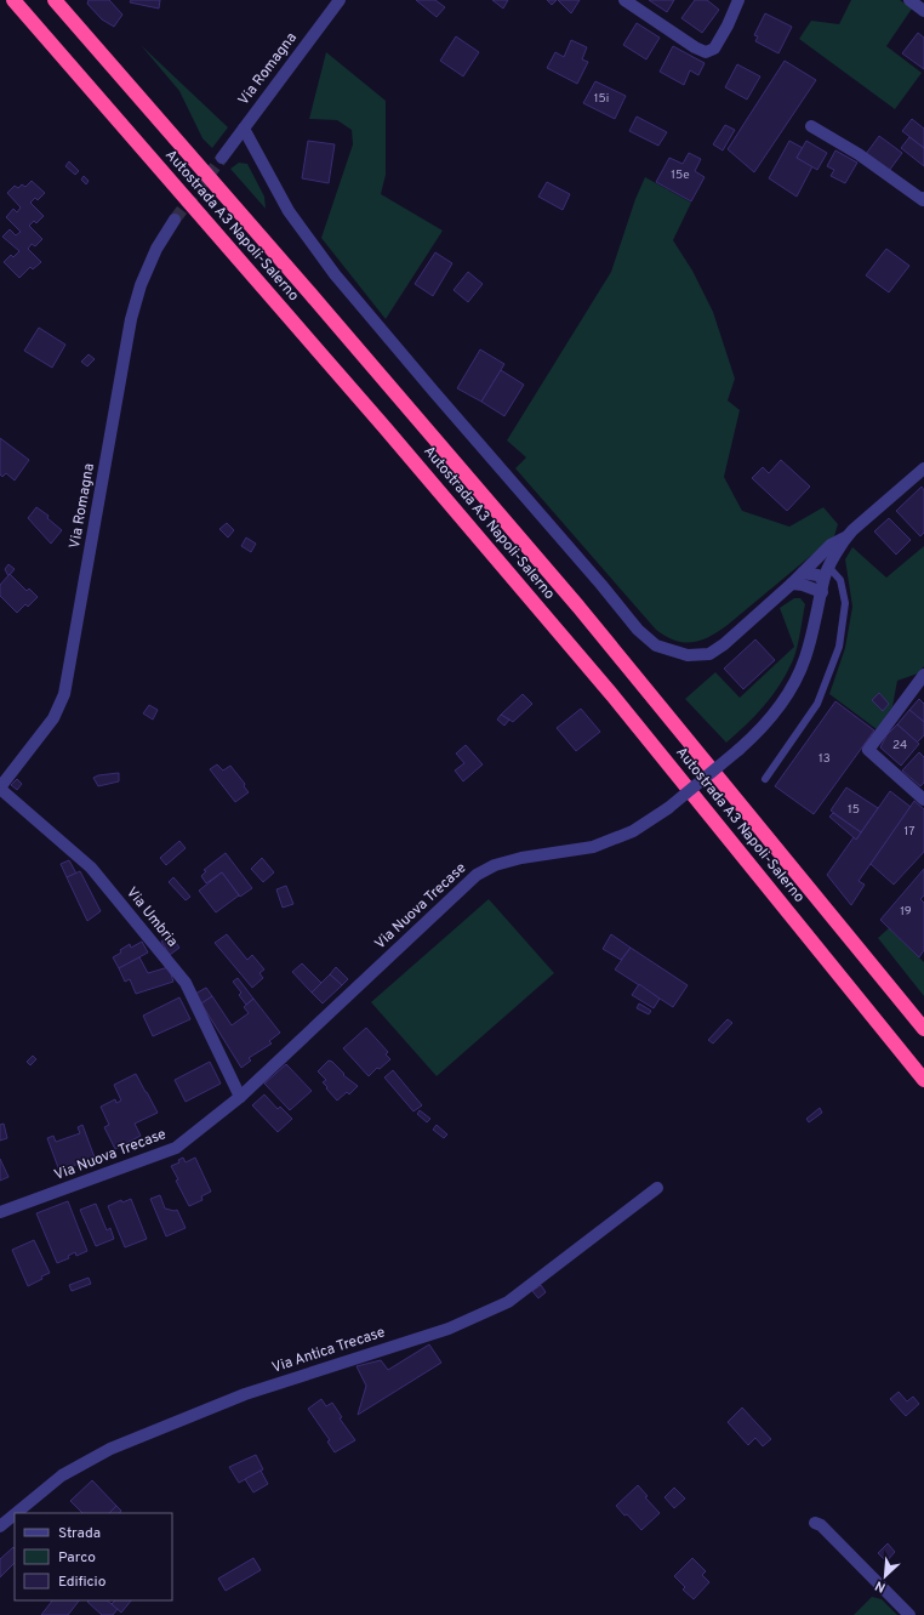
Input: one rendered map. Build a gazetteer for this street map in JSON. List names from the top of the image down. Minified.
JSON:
{"streets":{"highway":["Autostrada A3 Napoli-Salerno"],"street":["Via Romagna","Via Nuova Trecase","Via Umbria","Via Antica Trecase"]},"crossings":[["Via Romagna","Via Umbria"],["Via Nuova Trecase","Via Umbria"]],"house_numbers":["15i","15e","24","13","15","17","19"],"legend":["Strada","Parco","Edificio"],"north":"bottom left"}
